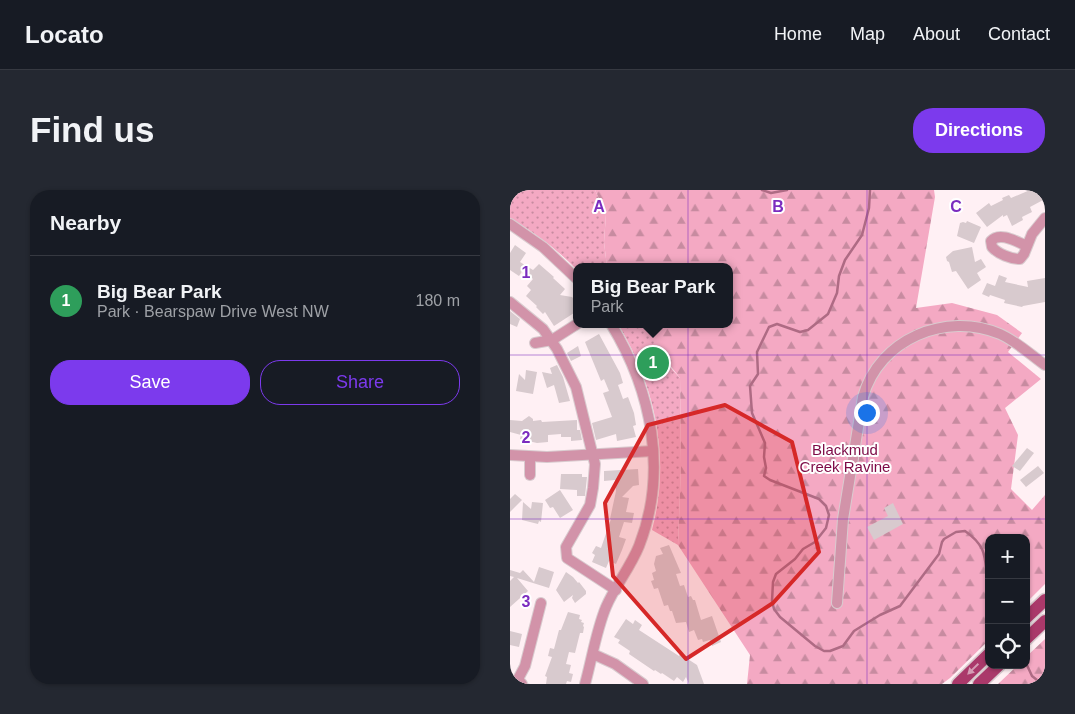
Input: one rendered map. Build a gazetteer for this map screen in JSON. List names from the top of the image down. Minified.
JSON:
{"parks":["Blackmud Creek Ravine"],"page":{"header":"Locato","nav":["Home","Map","About","Contact"],"buttons":["Directions",["Save","Share"]],"title":"Find us","heading":"Nearby","list":[{"mark":"1","name":"Big Bear Park","note":"Park · Bearspaw Drive West NW","value":"180 m"}],"popup":["Big Bear Park","Park"],"pins":"1","map_buttons":["+","−"]},"grid":{"columns":["A","B","C"],"rows":["1","2","3"]}}
